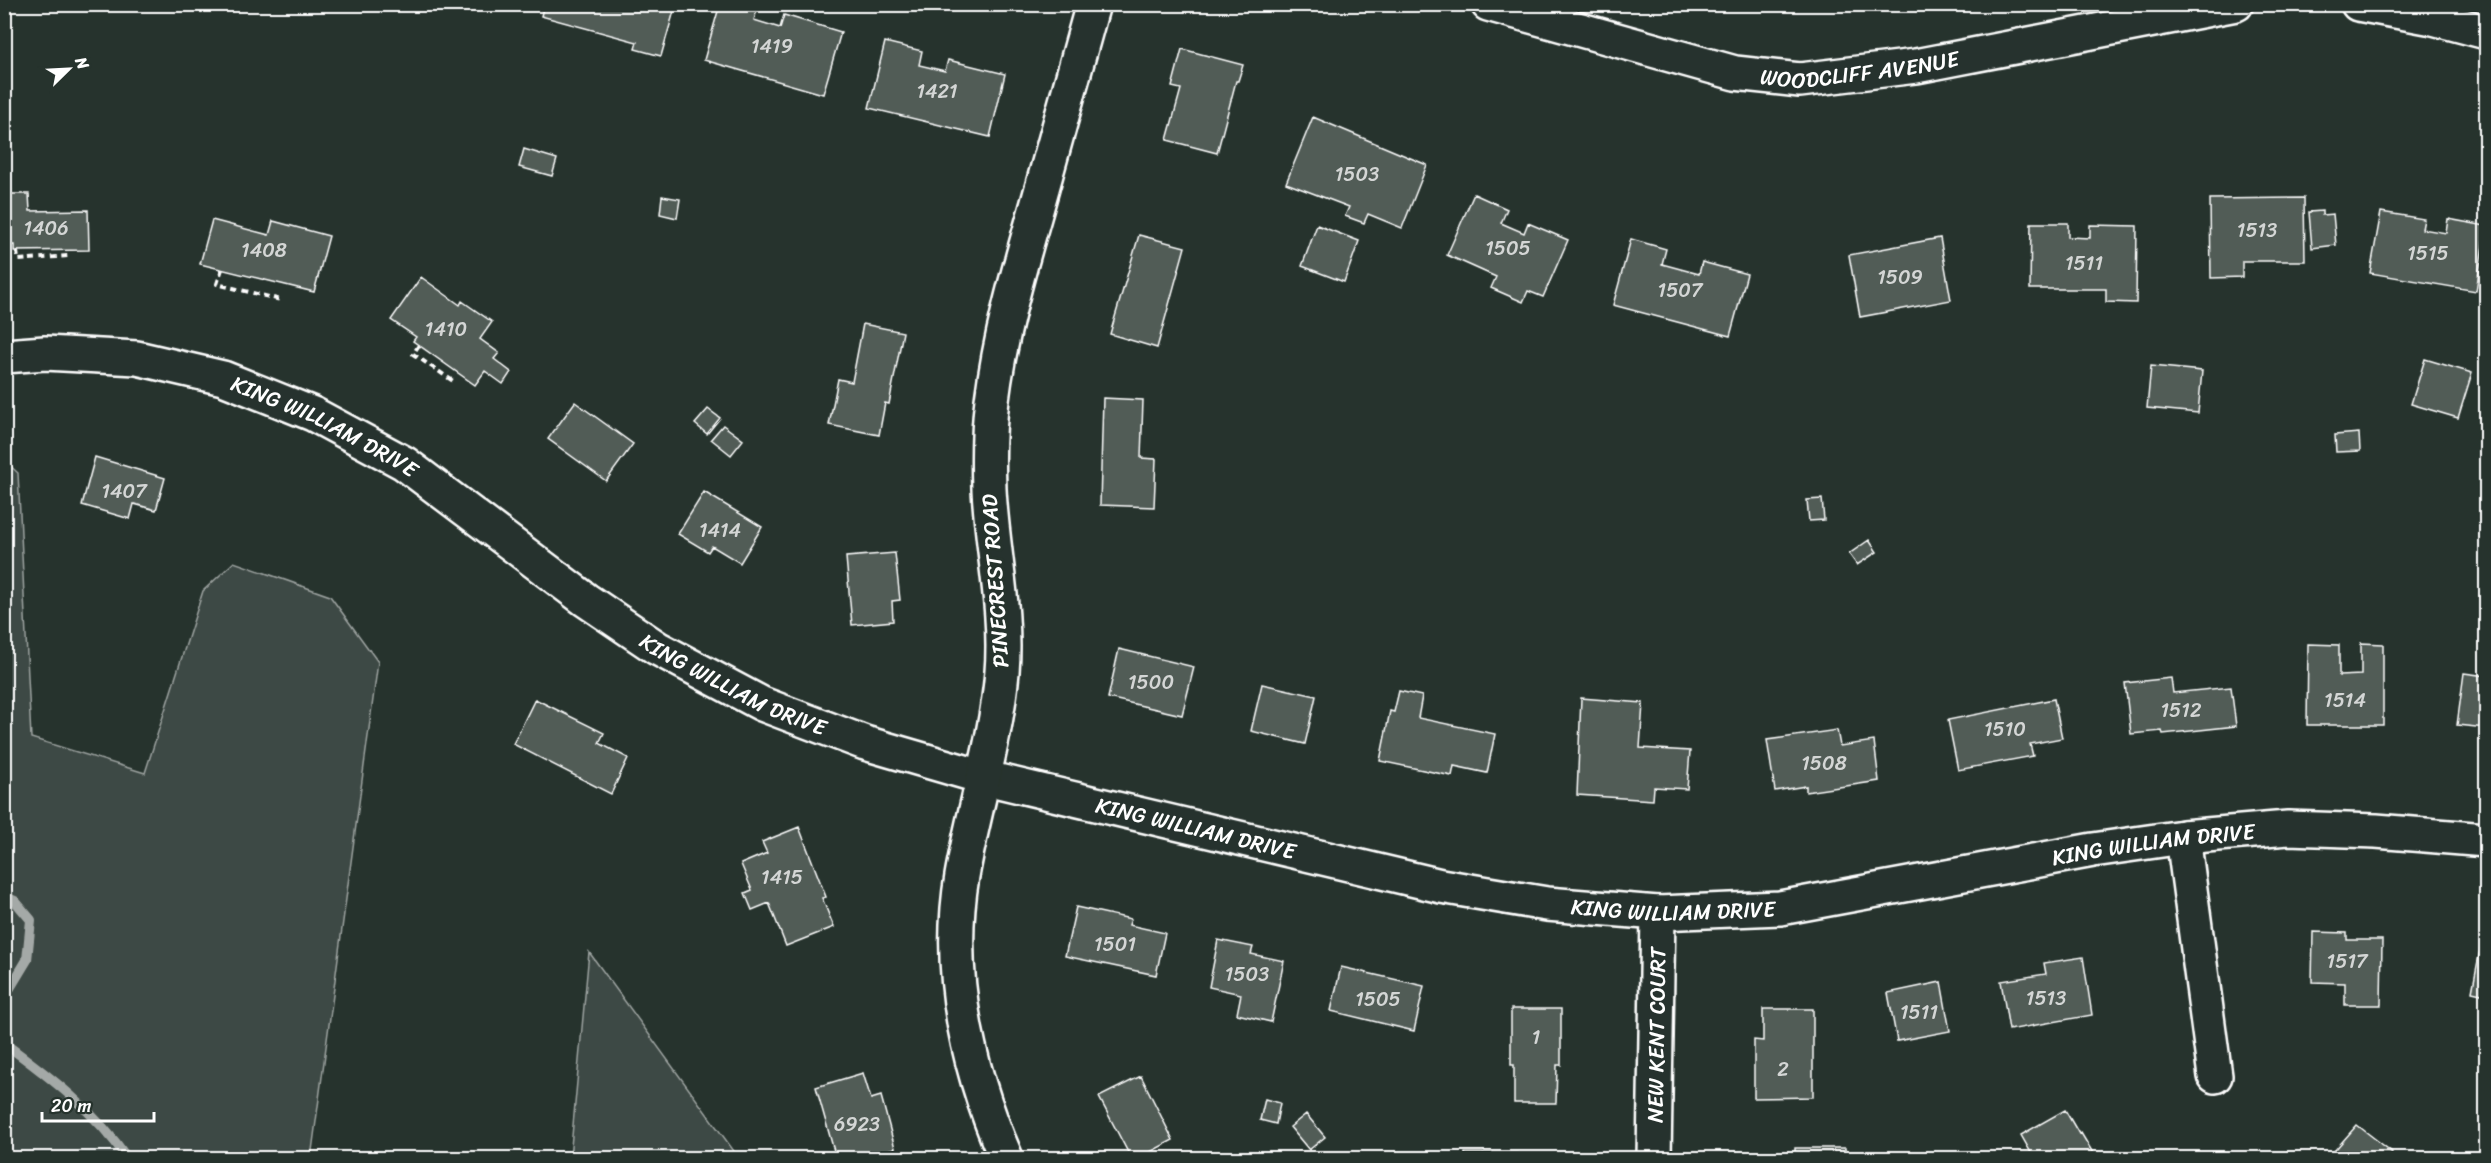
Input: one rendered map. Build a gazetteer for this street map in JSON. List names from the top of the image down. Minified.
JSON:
{"streets":{"street":["WOODCLIFF AVENUE","KING WILLIAM DRIVE","PINECREST ROAD","NEW KENT COURT"]},"crossings":[["KING WILLIAM DRIVE","PINECREST ROAD"],["KING WILLIAM DRIVE","NEW KENT COURT"]],"house_numbers":["1419","1421","1503","1406","1513","1505","1408","1515","1511","1509","1507","1410","1407","1414","1500","1514","1512","1510","1508","1415","1501","1517","1503","1513","1505","1511","1","2","6923"],"scale_bar":"20 m","north":"top right"}
